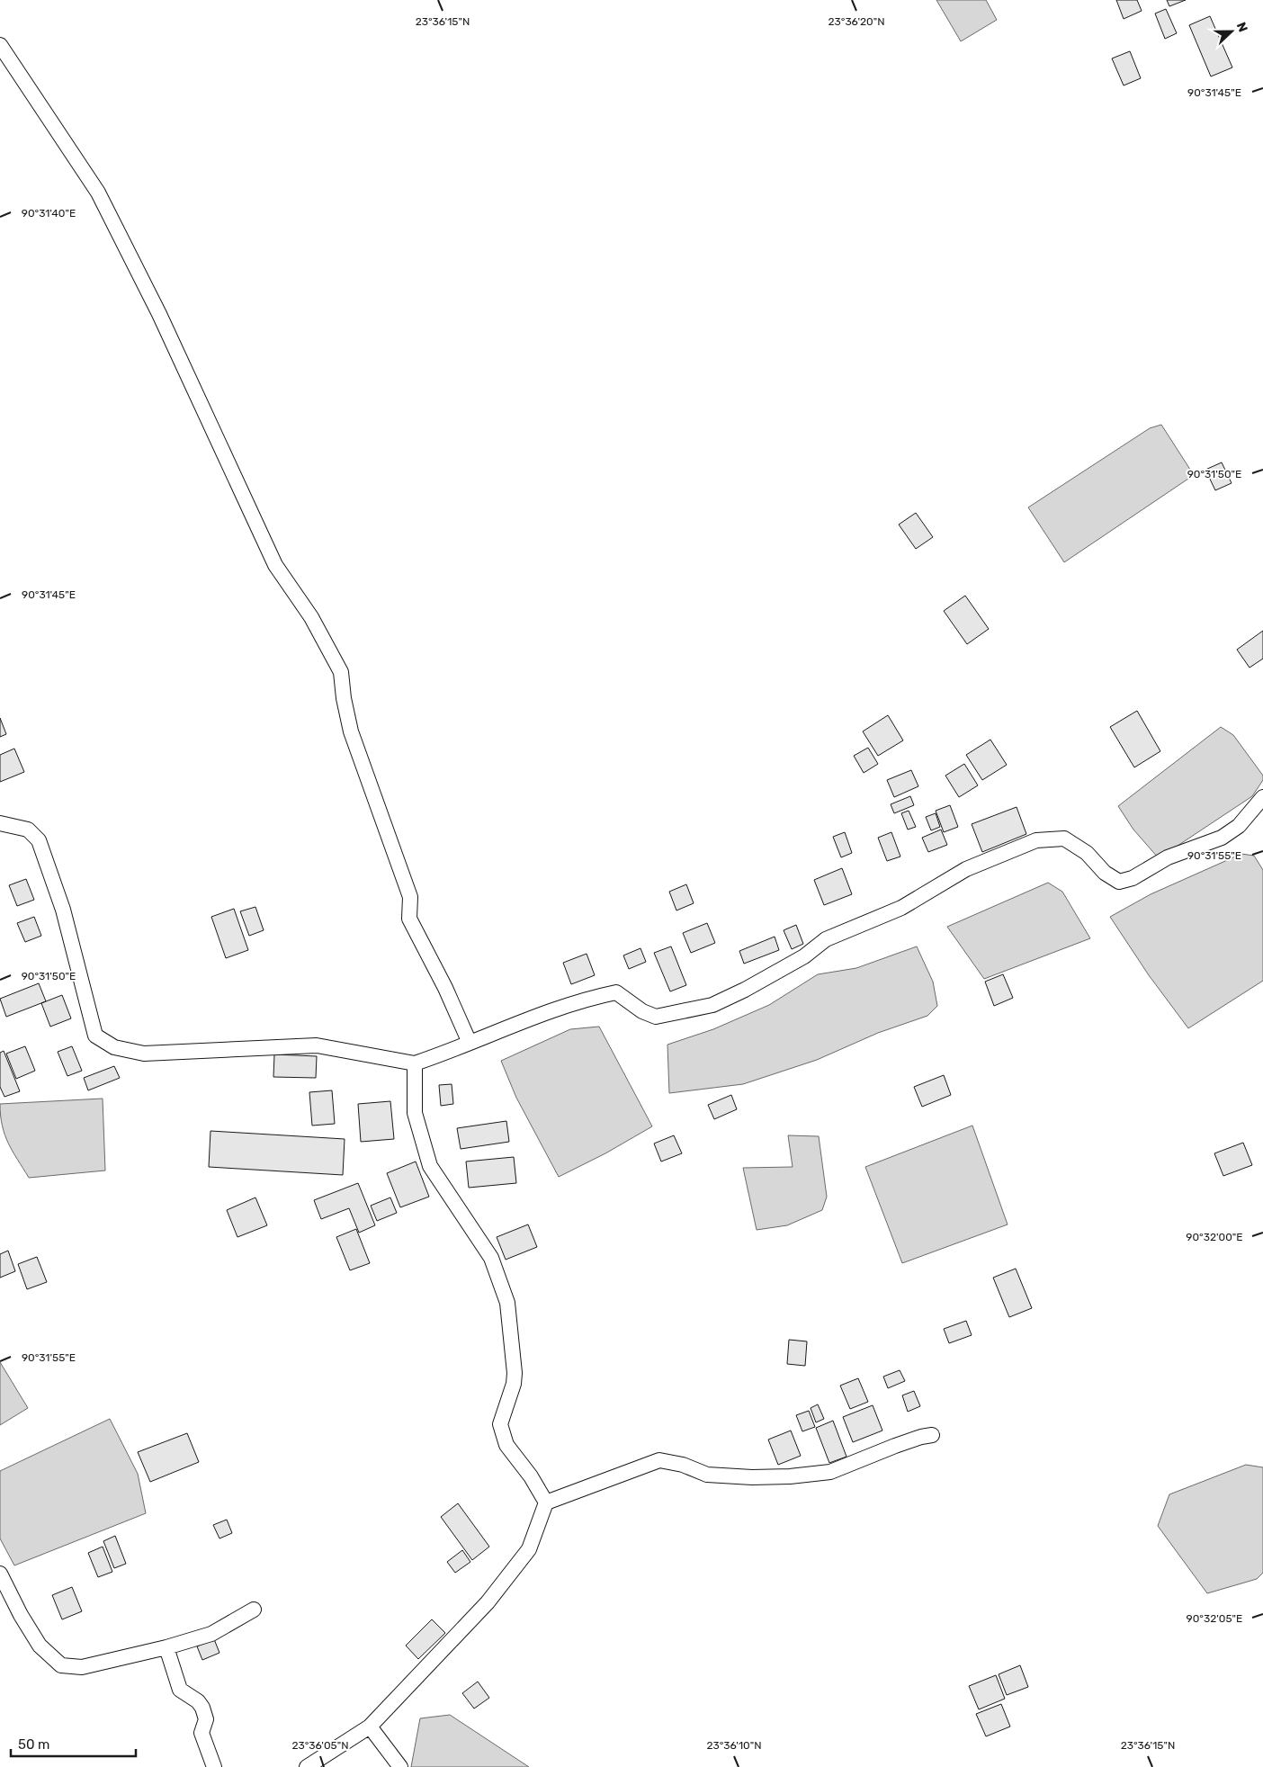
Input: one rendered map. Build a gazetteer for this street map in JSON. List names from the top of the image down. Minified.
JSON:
{"scale_bar":"50 m","north":"right","coordinates":["23°36'15\"N","23°36'20\"N","90°31'45\"E","90°31'40\"E","90°31'50\"E","90°31'55\"E","90°32'00\"E","90°32'05\"E","23°36'05\"N","23°36'10\"N"]}
